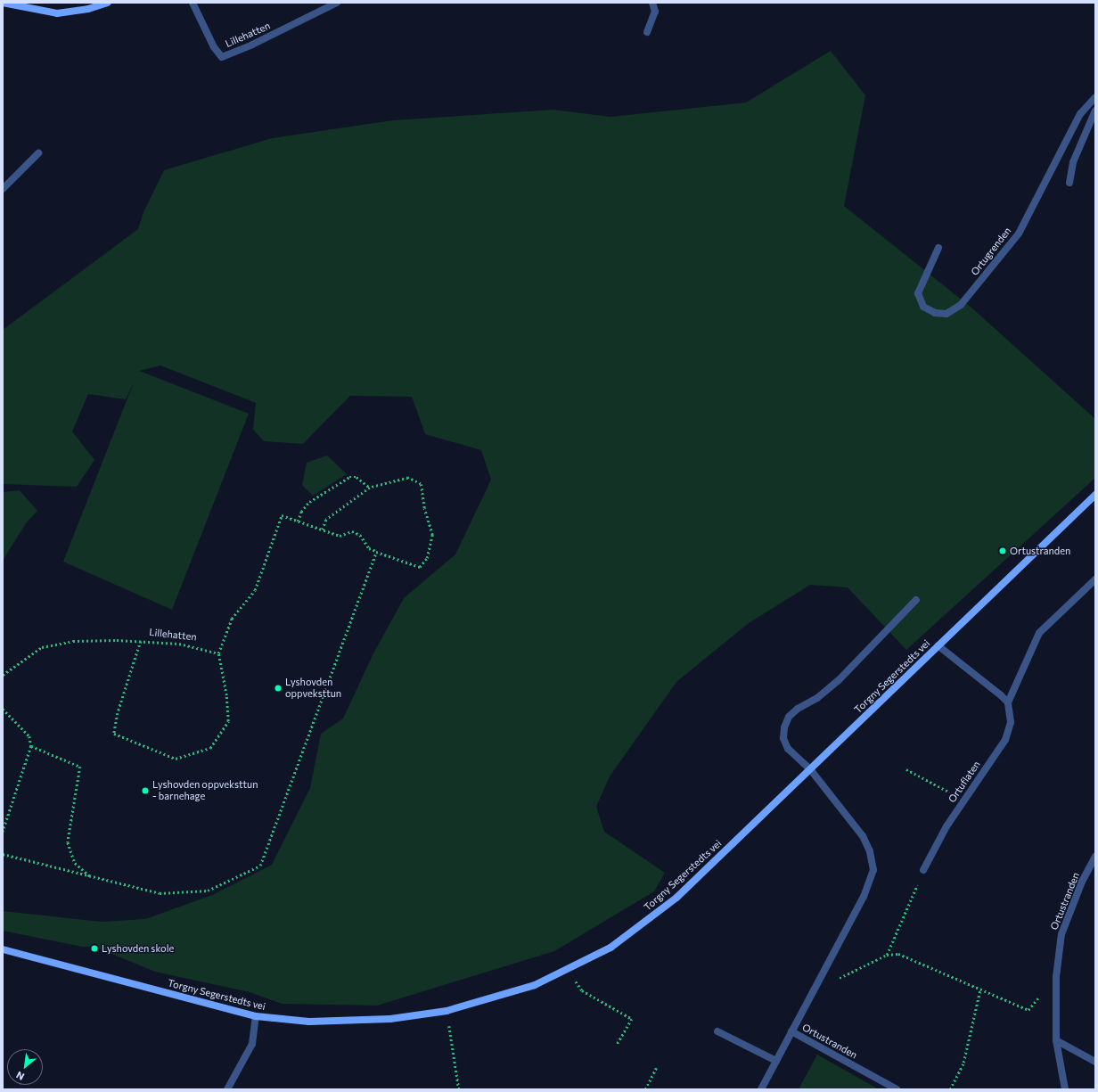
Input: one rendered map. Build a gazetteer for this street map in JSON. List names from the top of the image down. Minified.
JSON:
{"streets":{"main road":["Torgny Segerstedts vei"],"street":["Lillehatten","Ortugrenden","Ortuflaten","Ortustranden"]},"places":["Ortustranden","Lyshovden oppveksttun","Lyshovden oppveksttun - barnehage","Lyshovden skole"],"north":"bottom left"}
